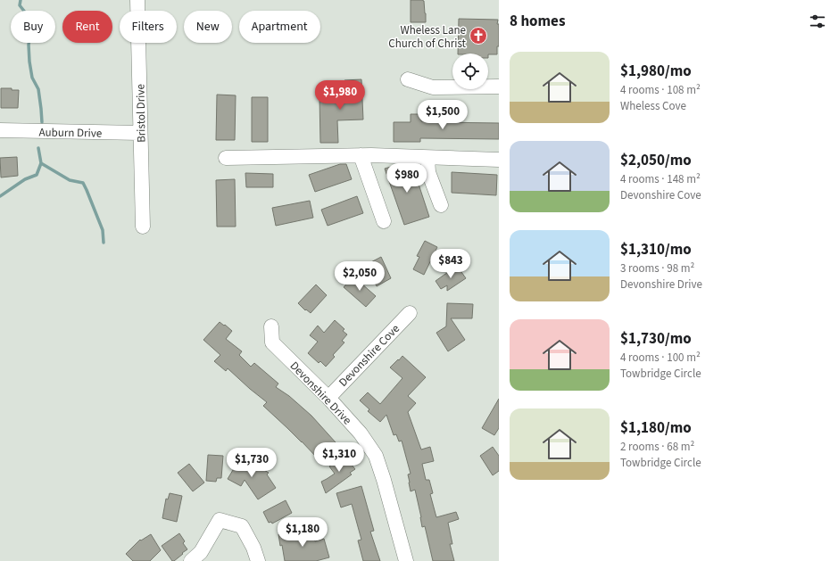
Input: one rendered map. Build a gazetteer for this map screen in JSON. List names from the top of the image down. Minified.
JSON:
{"streets":{"street":["Bristol Drive","Auburn Drive","Devonshire Cove","Devonshire Drive"]},"crossings":[["Bristol Drive","Auburn Drive"],["Devonshire Cove","Devonshire Drive"]],"places":{"church":["Wheless Lane Church of Christ"]},"page":{"heading":"8 homes","chip":["Buy","Rent","Filters","New","Apartment"],"list":[{"name":"$1,980/mo","note":"4 rooms · 108 m² · Wheless Cove"},{"name":"$2,050/mo","note":"4 rooms · 148 m² · Devonshire Cove"},{"name":"$1,310/mo","note":"3 rooms · 98 m² · Devonshire Drive"},{"name":"$1,730/mo","note":"4 rooms · 100 m² · Towbridge Circle"},{"name":"$1,180/mo","note":"2 rooms · 68 m² · Towbridge Circle"}],"price":["$1,980","$1,500","$980","$843","$2,050","$1,310","$1,730","$1,180"]}}
